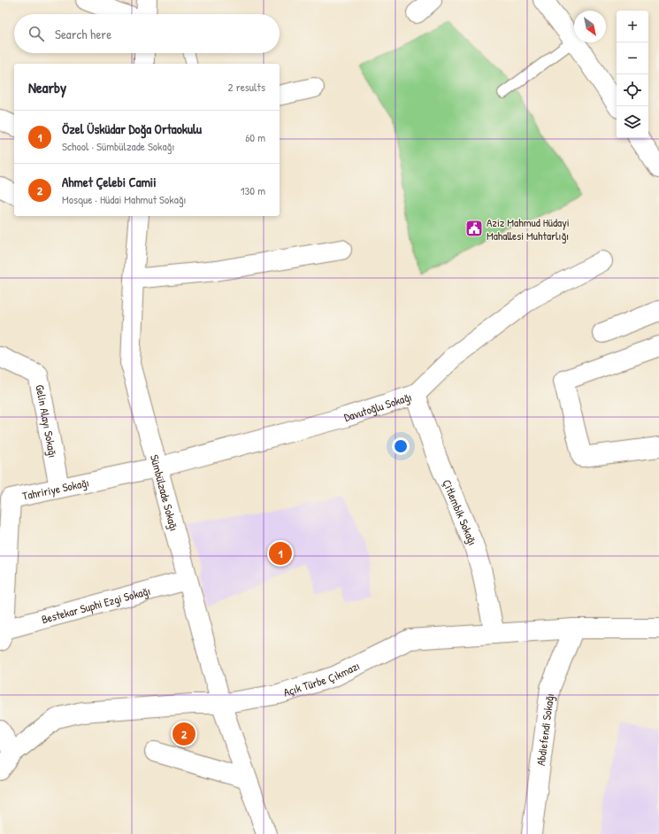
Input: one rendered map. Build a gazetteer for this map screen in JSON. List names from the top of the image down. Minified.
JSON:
{"streets":{"street":["Davutoğlu Sokağı","Gelin Alayı Sokağı","Tahririye Sokağı","Sümbülzade Sokağı","Çitlembik Sokağı","Bestekar Suphi Ezgi Sokağı","Açık Türbe Çıkmazı","Abdiefendi Sokağı"]},"crossings":[["Davutoğlu Sokağı","Tahririye Sokağı"],["Davutoğlu Sokağı","Sümbülzade Sokağı"],["Davutoğlu Sokağı","Çitlembik Sokağı"],["Gelin Alayı Sokağı","Tahririye Sokağı"],["Tahririye Sokağı","Sümbülzade Sokağı"],["Tahririye Sokağı","Bestekar Suphi Ezgi Sokağı"],["Sümbülzade Sokağı","Bestekar Suphi Ezgi Sokağı"],["Sümbülzade Sokağı","Açık Türbe Çıkmazı"],["Çitlembik Sokağı","Açık Türbe Çıkmazı"],["Açık Türbe Çıkmazı","Abdiefendi Sokağı"]],"places":{"public building":["Aziz Mahmud Hüdayi Mahallesi Muhtarlığı"]},"north":"bottom right","page":{"map_buttons":["+","−"],"search":"Search here","heading":["Nearby","2 results"],"list":[{"mark":"1","name":"Özel Üsküdar Doğa Ortaokulu","note":"School · Sümbülzade Sokağı","value":"60 m"},{"mark":"2","name":"Ahmet Çelebi Camii","note":"Mosque · Hüdai Mahmut Sokağı","value":"130 m"}],"pins":["1","2"]}}
